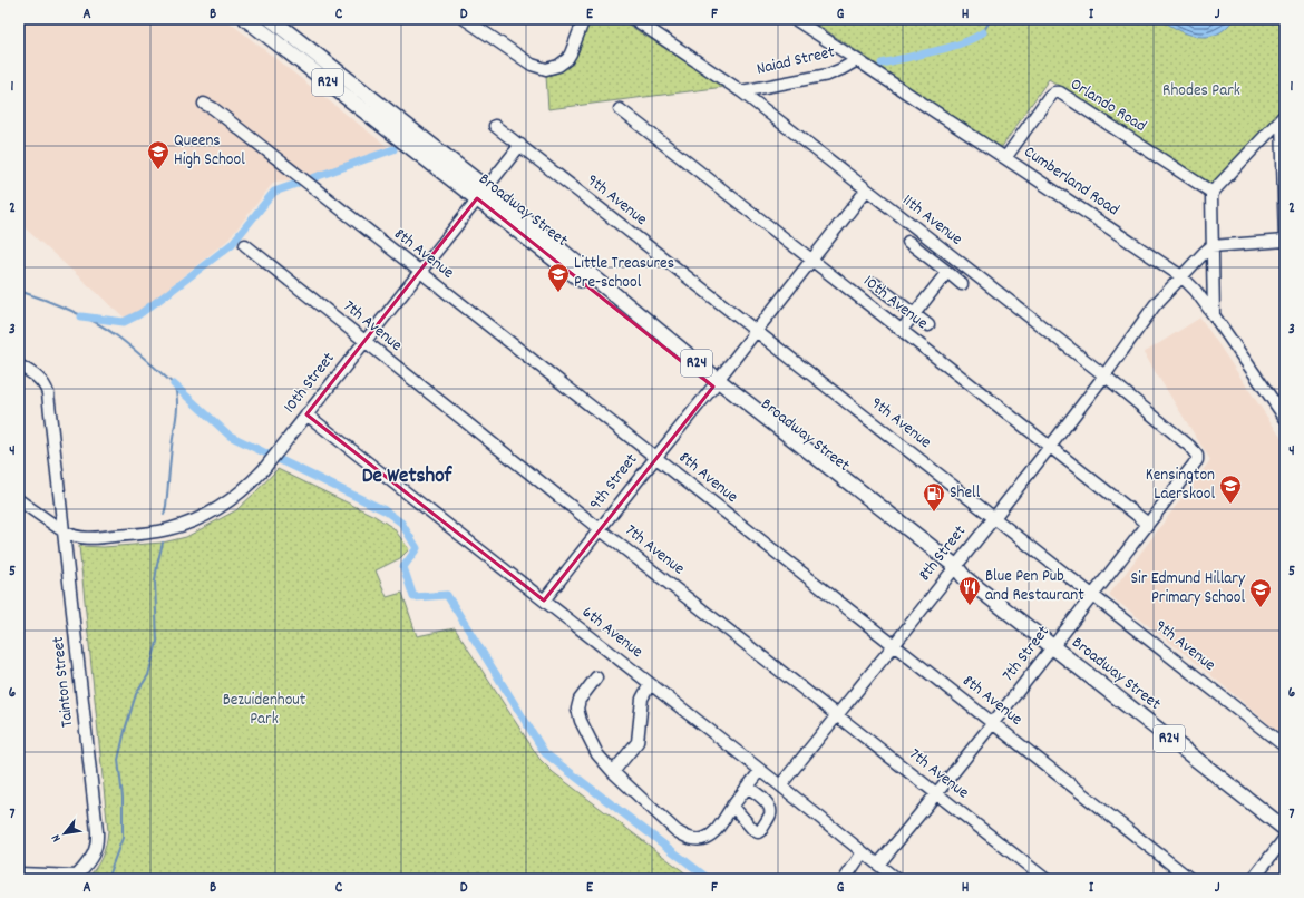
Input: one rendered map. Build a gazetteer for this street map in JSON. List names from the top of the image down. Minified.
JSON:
{"streets":{"main road":["R24","Broadway Street"],"street":["Naiad Street","Orlando Road","Cumberland Road","9th Avenue","11th Avenue","8th Avenue","10th Avenue","7th Avenue","10th Street","9th Street","8th Street","6th Avenue","7th Street","Tainton Street"]},"crossings":[["Naiad Street","Cumberland Road"],["Naiad Street","11th Avenue"],["Orlando Road","Cumberland Road"],["Cumberland Road","8th Street"],["9th Avenue","10th Street"],["9th Avenue","9th Street"],["9th Avenue","8th Street"],["9th Avenue","7th Street"],["Broadway Street","10th Street"],["Broadway Street","9th Street"],["Broadway Street","8th Street"],["Broadway Street","7th Street"],["11th Avenue","9th Street"],["11th Avenue","8th Street"],["11th Avenue","7th Street"],["8th Avenue","10th Street"],["8th Avenue","9th Street"],["8th Avenue","8th Street"],["8th Avenue","7th Street"],["10th Avenue","9th Street"],["10th Avenue","8th Street"],["10th Avenue","7th Street"],["7th Avenue","10th Street"],["7th Avenue","9th Street"],["7th Avenue","8th Street"],["7th Avenue","7th Street"],["10th Street","6th Avenue"],["10th Street","Tainton Street"],["9th Street","6th Avenue"],["8th Street","6th Avenue"],["6th Avenue","7th Street"]],"districts":["De Wetshof"],"parks":["Rhodes Park","Bezuidenhout Park"],"places":{"school or university":["Queens High School","Little Treasures Pre-school","Kensington Laerskool","Sir Edmund Hillary Primary School"],"fuel station":["Shell"],"restaurant":["Blue Pen Pub and Restaurant"]},"north":"bottom left","grid":{"columns":["A","B","C","D","E","F","G","H","I","J"],"rows":["1","2","3","4","5","6","7"]}}
